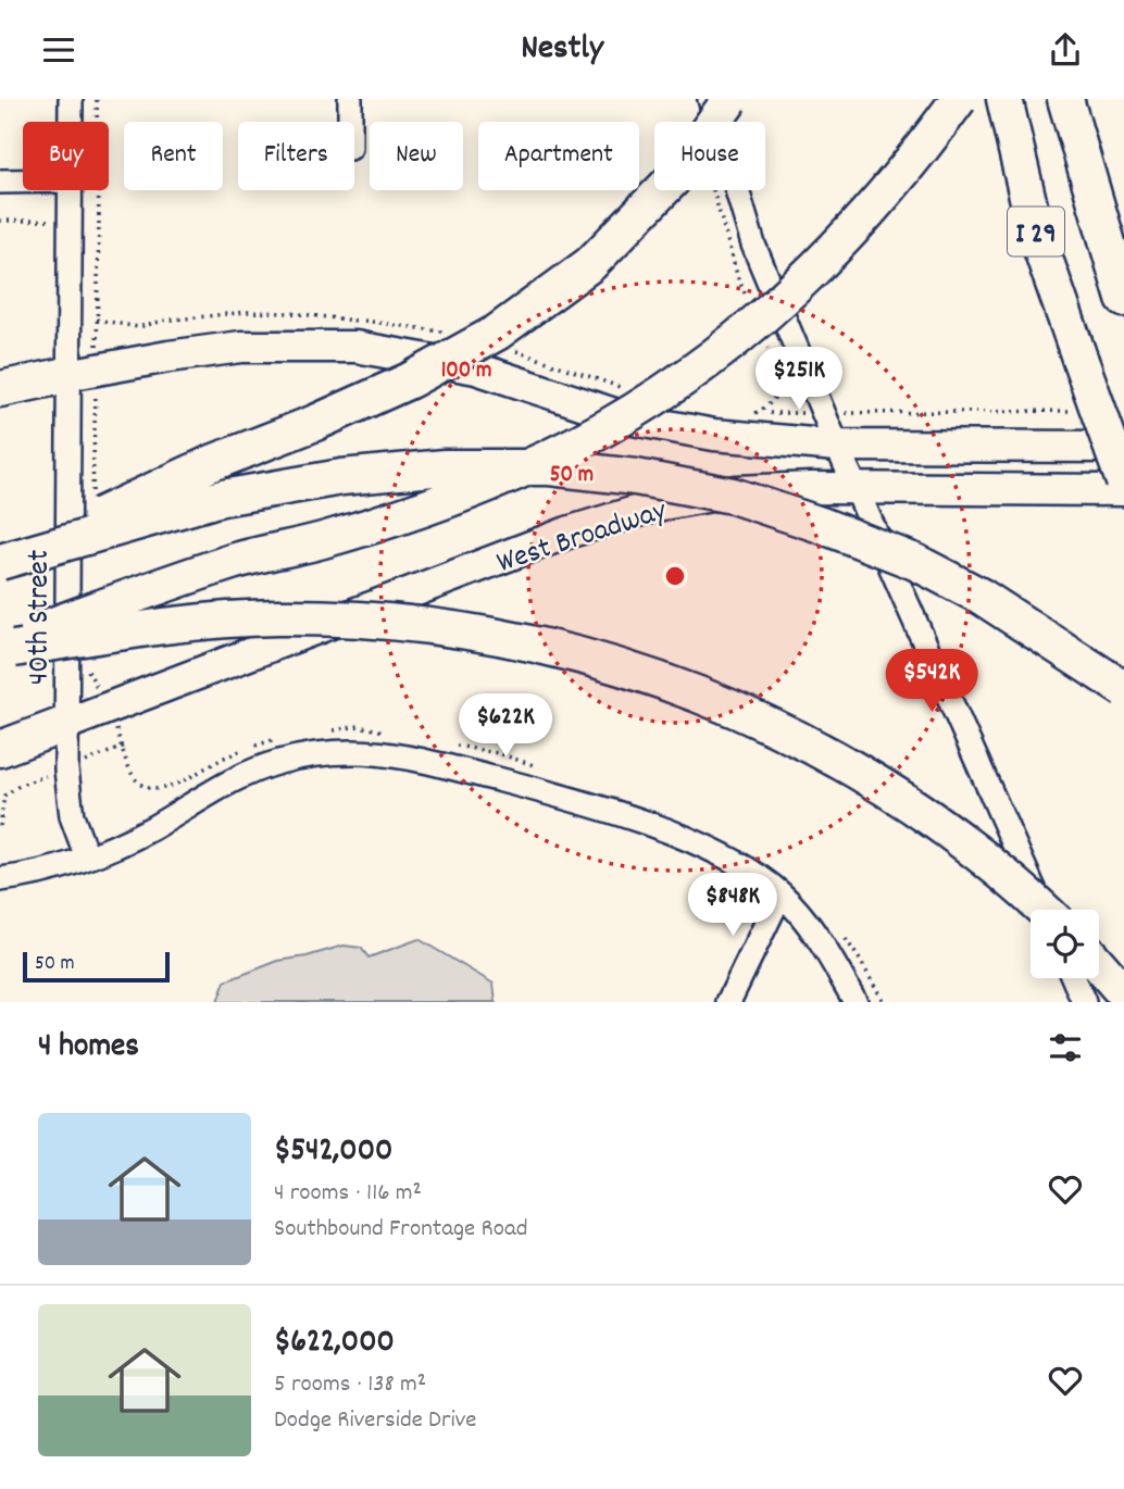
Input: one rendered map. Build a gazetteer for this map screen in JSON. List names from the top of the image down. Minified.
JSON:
{"streets":{"highway":["I 29"],"main road":["West Broadway"],"street":["40th Street"]},"crossings":[["West Broadway","40th Street"]],"scale_bar":"50 m","page":{"header":"Nestly","chip":["Buy","Rent","Filters","New","Apartment","House"],"price":["$251K","$542K","$622K","$848K"],"scale":"50 m","heading":"4 homes","list":[{"name":"$542,000","note":"4 rooms · 116 m² · Southbound Frontage Road"},{"name":"$622,000","note":"5 rooms · 138 m² · Dodge Riverside Drive"}]},"rings":["100 m","50 m"]}
